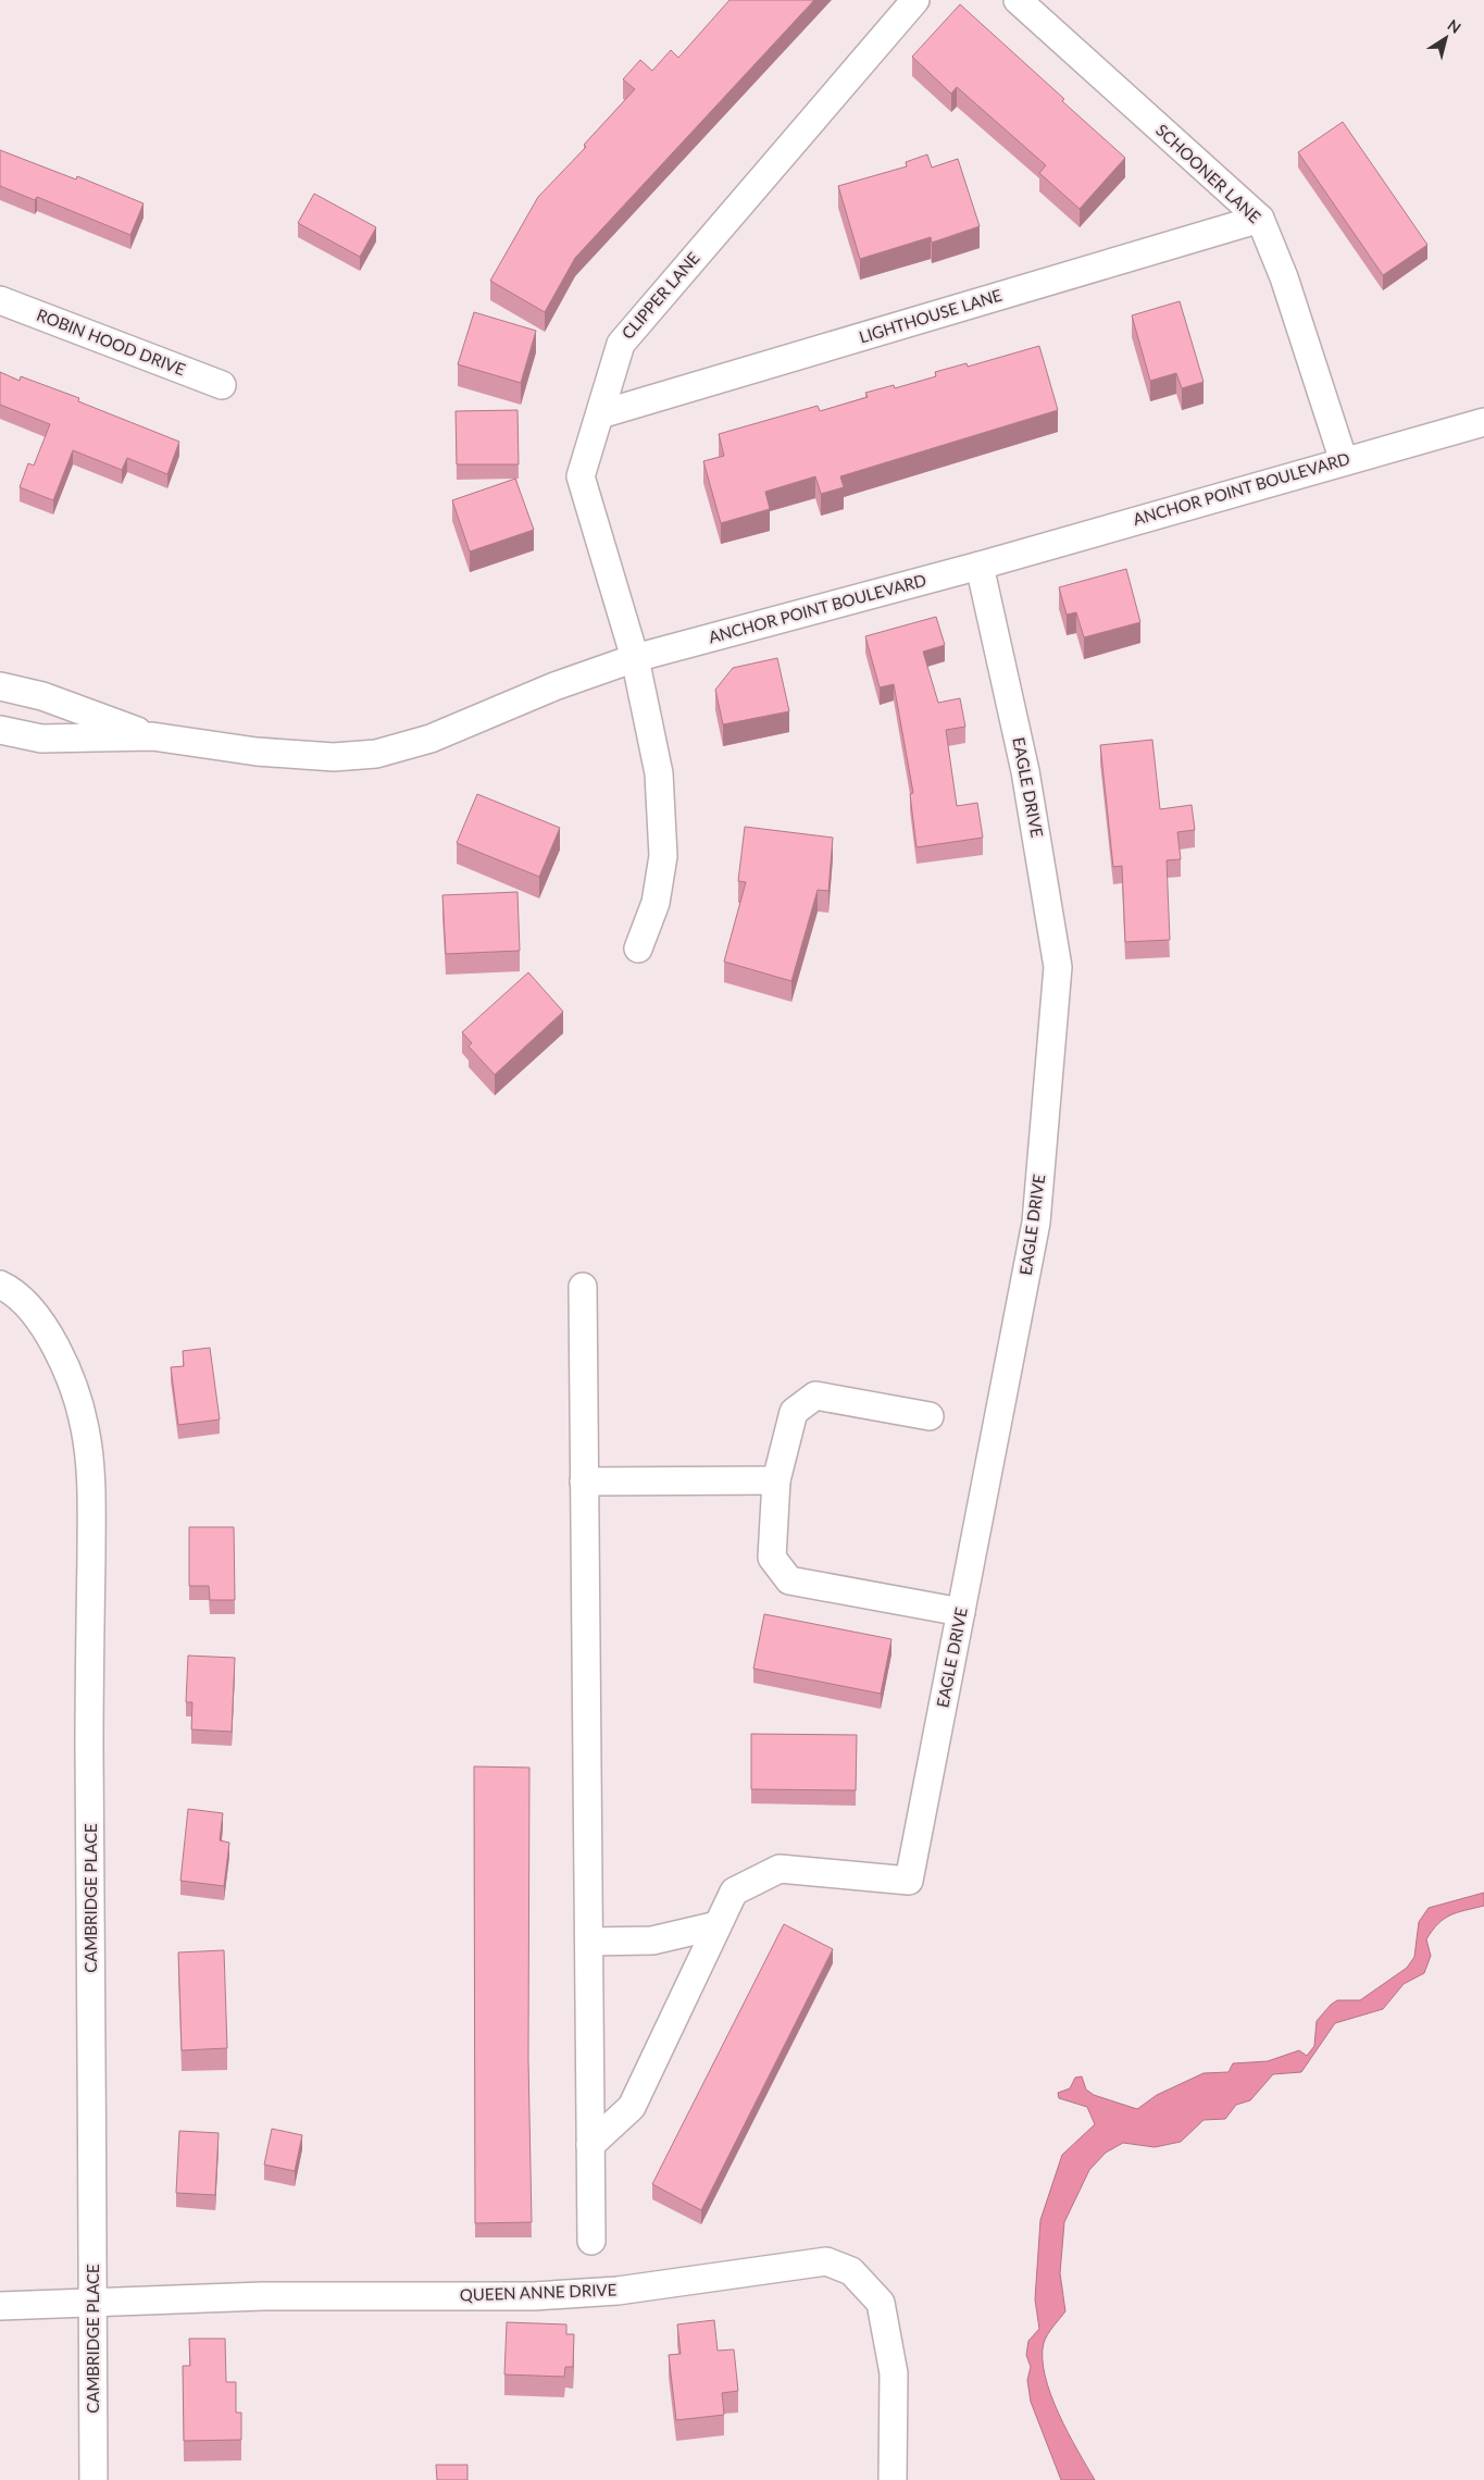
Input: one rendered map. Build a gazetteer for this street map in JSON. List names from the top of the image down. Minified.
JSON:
{"streets":{"street":["SCHOONER LANE","CLIPPER LANE","LIGHTHOUSE LANE","ROBIN HOOD DRIVE","ANCHOR POINT BOULEVARD","EAGLE DRIVE","CAMBRIDGE PLACE","QUEEN ANNE DRIVE"]},"crossings":[["SCHOONER LANE","LIGHTHOUSE LANE"],["SCHOONER LANE","ANCHOR POINT BOULEVARD"],["CLIPPER LANE","LIGHTHOUSE LANE"],["CLIPPER LANE","ANCHOR POINT BOULEVARD"],["ANCHOR POINT BOULEVARD","EAGLE DRIVE"],["CAMBRIDGE PLACE","QUEEN ANNE DRIVE"]],"north":"top right"}
